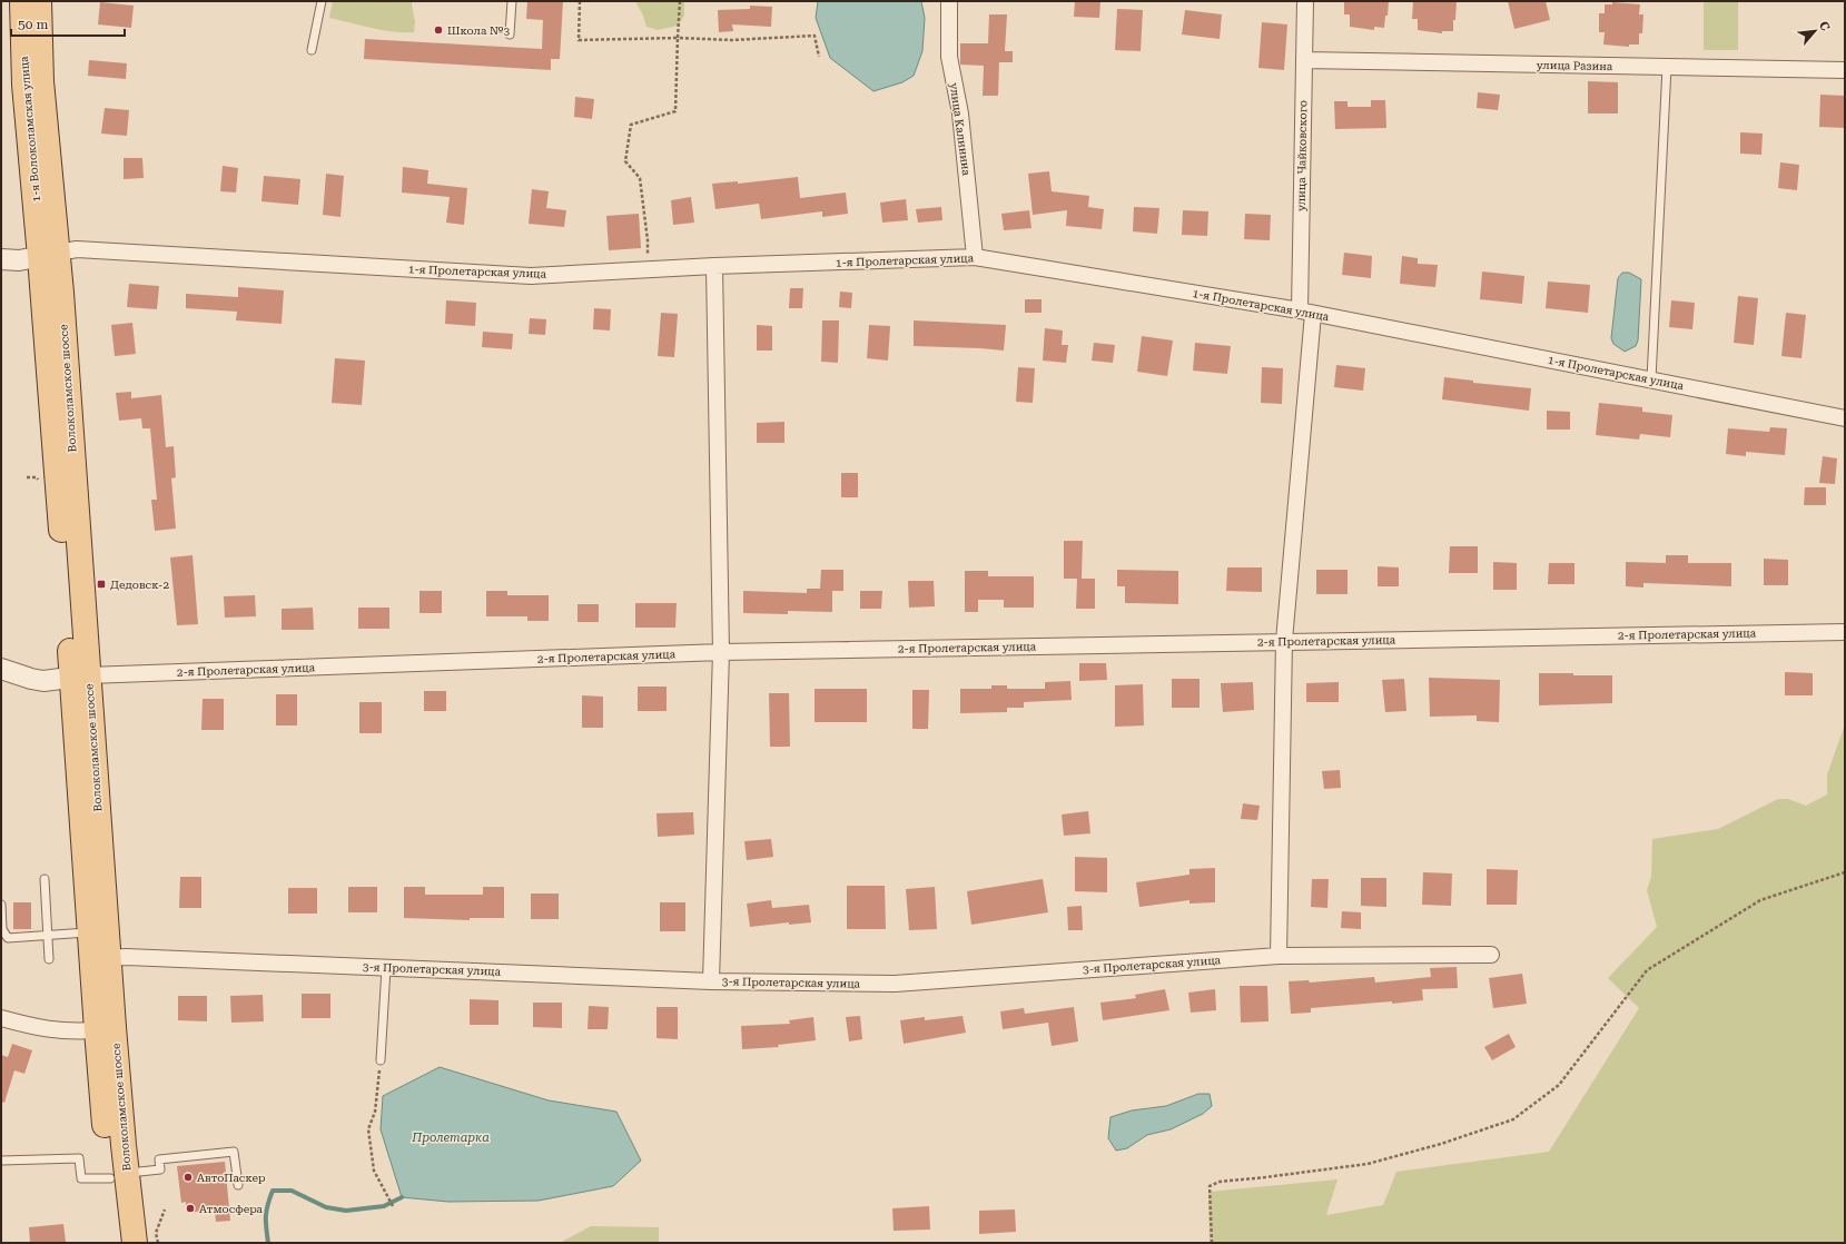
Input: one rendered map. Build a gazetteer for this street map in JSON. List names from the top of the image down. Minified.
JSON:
{"streets":{"main road":["1-я Волоколамская улица","Волоколамское шоссе"],"street":["улица Разина","улица Калинина","улица Чайковского","1-я Пролетарская улица","2-я Пролетарская улица","3-я Пролетарская улица"]},"crossings":[["улица Разина","улица Чайковского"],["1-я Волоколамская улица","1-я Пролетарская улица"],["1-я Волоколамская улица","Волоколамское шоссе"],["улица Калинина","1-я Пролетарская улица"],["улица Чайковского","1-я Пролетарская улица"],["улица Чайковского","2-я Пролетарская улица"],["улица Чайковского","3-я Пролетарская улица"],["1-я Пролетарская улица","Волоколамское шоссе"],["Волоколамское шоссе","2-я Пролетарская улица"],["Волоколамское шоссе","3-я Пролетарская улица"]],"water":["Пролетарка"],"places":{"other":["Школа №3","АвтоПаскер","Атмосфера"],"transit":["Дедовск-2"]},"scale_bar":"50 m","north":"top right"}
